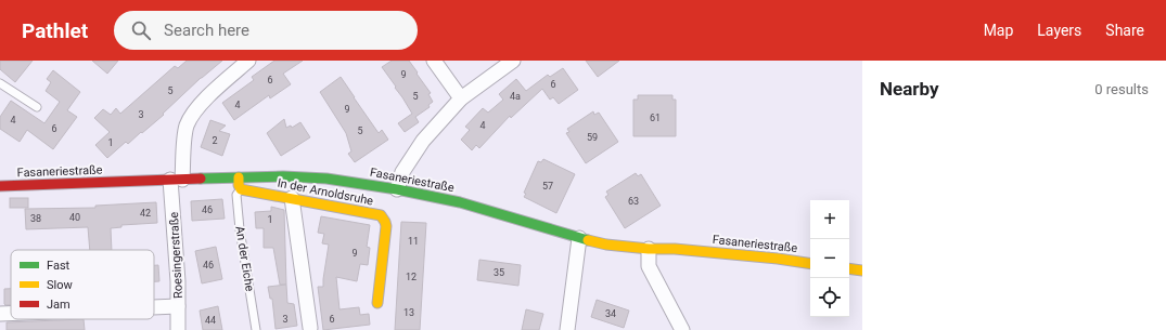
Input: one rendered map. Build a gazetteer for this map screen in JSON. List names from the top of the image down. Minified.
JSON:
{"streets":{"street":["Fasaneriestraße","In der Arnoldsruhe","Roesingerstraße"],"lane":["An der Eiche"]},"crossings":[["Fasaneriestraße","Roesingerstraße"],["In der Arnoldsruhe","An der Eiche"]],"house_numbers":["9","6","6","5","5","4a","4","9","3","61","4","4","6","5","59","2","1","57","63","46","42","40","38","1","11","9","46","35","12","13","34","3","6","44"],"legend":["Fast","Slow","Jam"],"page":{"header":"Pathlet","search":"Search here","nav":["Map","Layers","Share"],"heading":["Nearby","0 results"],"map_buttons":["+","−"]}}
